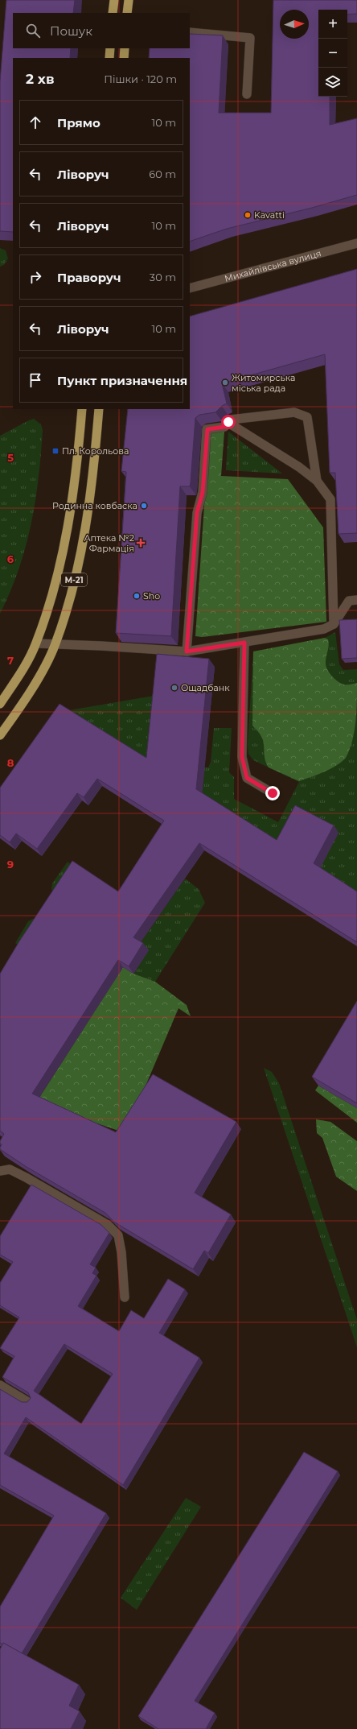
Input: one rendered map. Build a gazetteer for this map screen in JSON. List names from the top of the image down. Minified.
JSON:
{"streets":{"highway":["М-21"],"street":["Михайлівська вулиця"]},"places":{"other":["Kavatti","Житомирська міська рада","Родинна ковбаска","Sho","Ощадбанк"],"transit":["Пл. Корольова"],"health":["Аптека №2 Фармація"]},"north":"right","page":{"map_buttons":["+","−"],"search":"Пошук","heading":["2 хв","Пішки · 120 m"],"list":[["Прямо","10 m"],["Ліворуч","60 m"],["Ліворуч","10 m"],["Праворуч","30 m"],["Ліворуч","10 m"],"Пункт призначення"]},"grid":{"rows":["5","6","7","8","9"]}}
